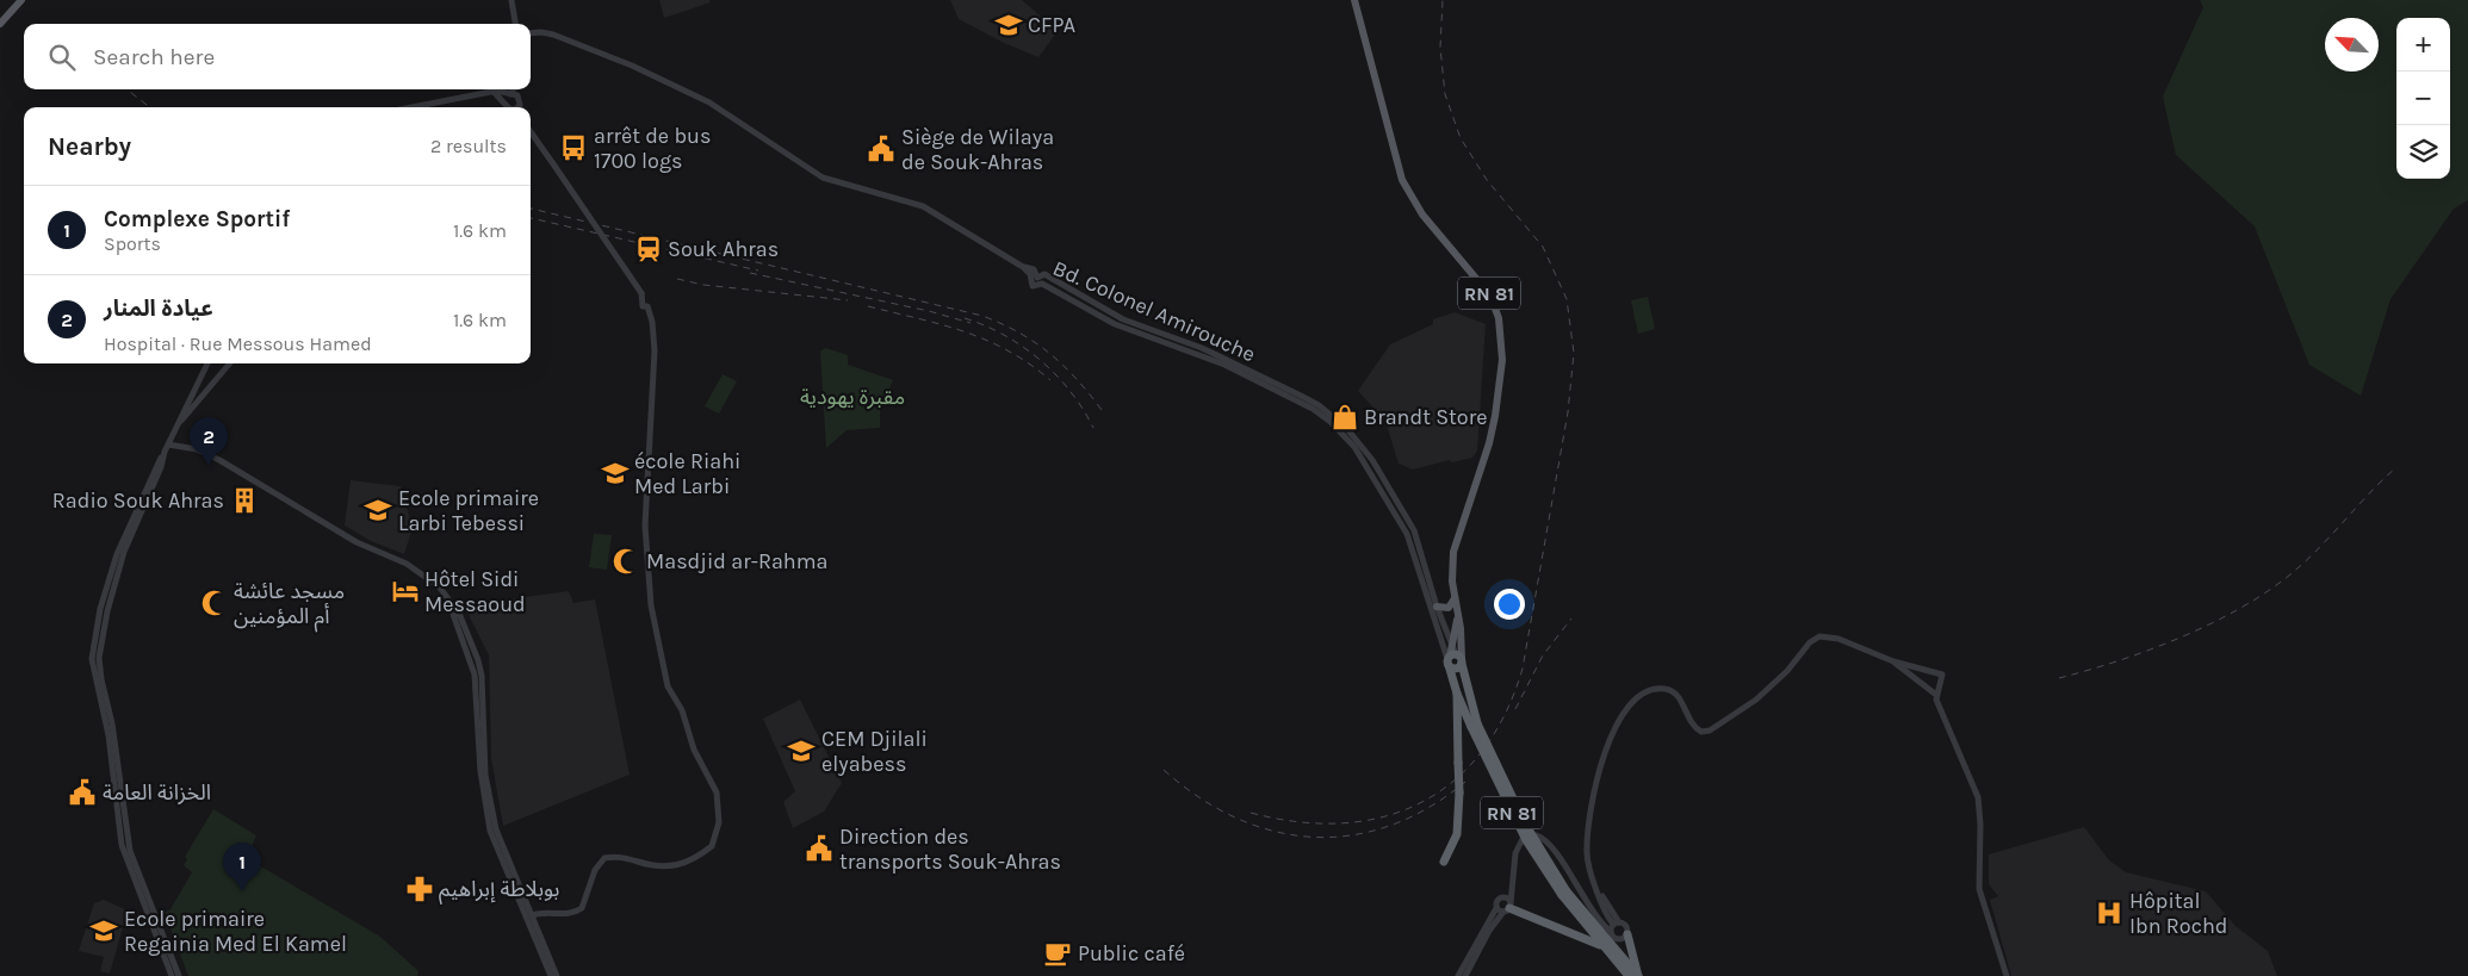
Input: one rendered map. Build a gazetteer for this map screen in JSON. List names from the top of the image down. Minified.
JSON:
{"streets":{"highway":["RN 81"],"street":["Bd. Colonel Amirouche"]},"crossings":[["RN 81","Bd. Colonel Amirouche"]],"parks":["مقبرة يهودية"],"places":{"school or university":["CFPA","école Riahi Med Larbi","Ecole primaire Larbi Tebessi","CEM Djilali elyabess","Ecole primaire Regainia Med El Kamel"],"bus stop":["arrêt de bus 1700 logs"],"public building":["Siège de Wilaya de Souk-Ahras","الخزانة العامة","Direction des transports Souk-Ahras"],"station":["Souk Ahras"],"shop":["Brandt Store"],"building":["Radio Souk Ahras"],"mosque":["Masdjid ar-Rahma","مسجد عائشة أم المؤمنين"],"hotel":["Hôtel Sidi Messaoud"],"pharmacy":["بوبلاطة إبراهيم"],"hospital":["Hôpital Ibn Rochd"],"cafe":["Public café"]},"north":"top left","page":{"map_buttons":["+","−"],"search":"Search here","heading":["Nearby","2 results"],"list":[{"mark":"1","name":"Complexe Sportif","note":"Sports","value":"1.6 km"},{"mark":"2","name":"عيادة المنار","note":"Hospital · Rue Messous Hamed","value":"1.6 km"}],"pins":["2","1"]}}
